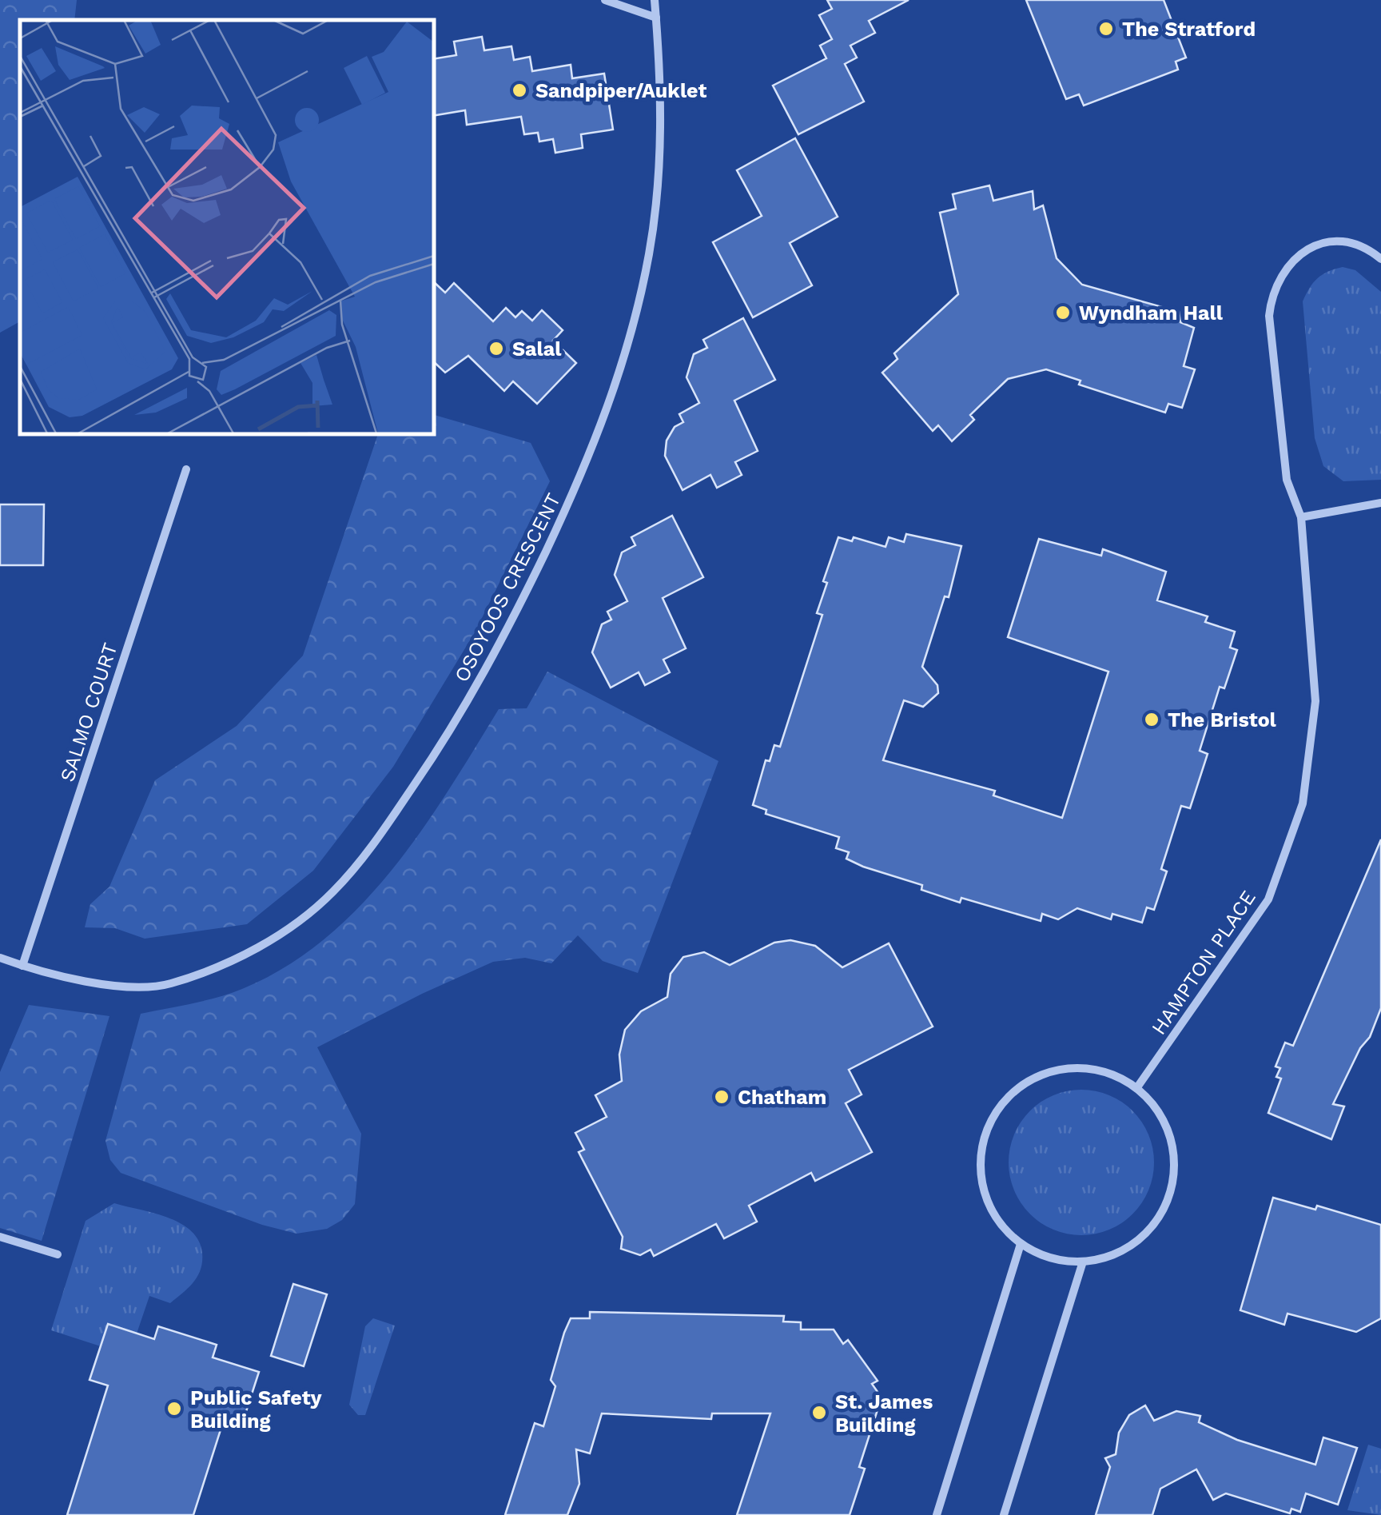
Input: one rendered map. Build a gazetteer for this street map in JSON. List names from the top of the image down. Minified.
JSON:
{"streets":{"street":["OSOYOOS CRESCENT","SALMO COURT","HAMPTON PLACE"]},"crossings":[["OSOYOOS CRESCENT","SALMO COURT"]],"places":["The Stratford","Sandpiper/Auklet","Wyndham Hall","Salal","The Bristol","Chatham","Public Safety Building","St. James Building"]}
